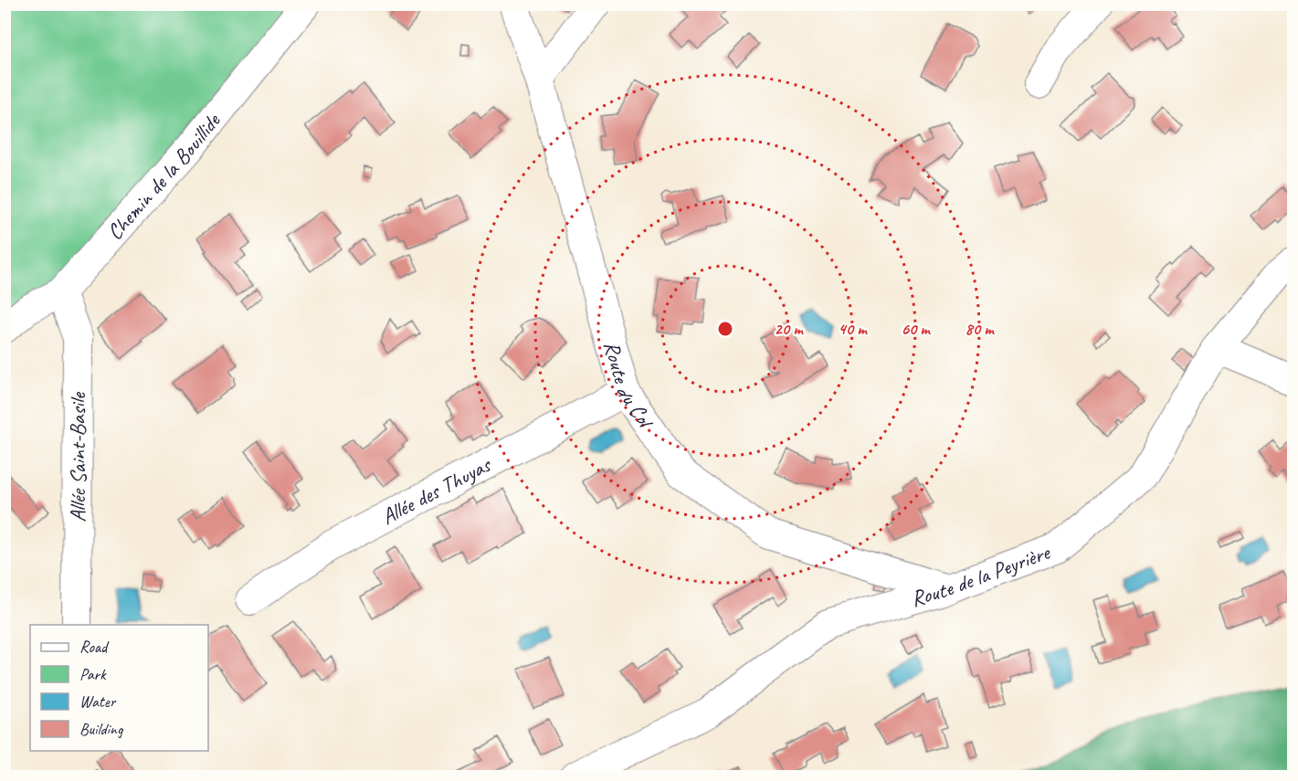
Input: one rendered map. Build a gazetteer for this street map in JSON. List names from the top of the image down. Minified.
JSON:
{"streets":{"street":["Chemin de la Bouillide","Route du Col","Allée Saint-Basile","Allée des Thuyas","Route de la Peyrière"]},"crossings":[["Chemin de la Bouillide","Allée Saint-Basile"],["Route du Col","Allée des Thuyas"],["Route du Col","Route de la Peyrière"]],"legend":["Road","Park","Water","Building"],"rings":["20 m","40 m","60 m","80 m"]}
